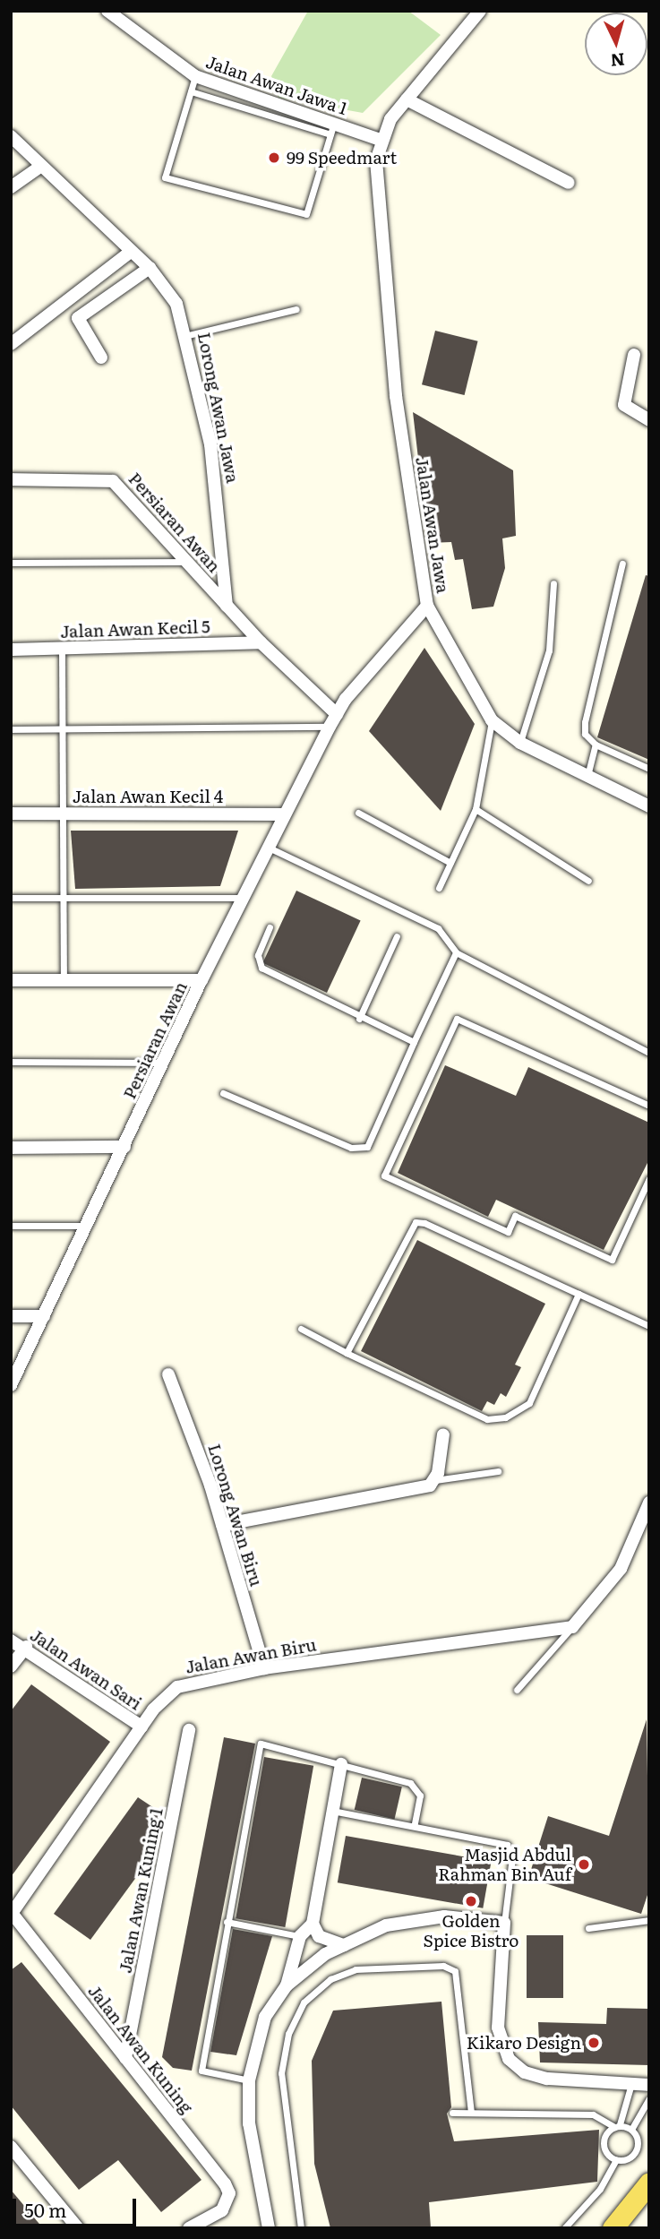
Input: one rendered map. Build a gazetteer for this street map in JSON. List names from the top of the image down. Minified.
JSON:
{"streets":{"street":["Jalan Awan Jawa 1","Lorong Awan Jawa","Persiaran Awan","Jalan Awan Jawa","Jalan Awan Kecil 5","Jalan Awan Kecil 4","Lorong Awan Biru","Jalan Awan Biru","Jalan Awan Sari","Jalan Awan Kuning 1","Jalan Awan Kuning"]},"crossings":[["Jalan Awan Jawa 1","Jalan Awan Jawa"],["Lorong Awan Jawa","Persiaran Awan"],["Persiaran Awan","Jalan Awan Jawa"],["Persiaran Awan","Jalan Awan Kecil 5"],["Persiaran Awan","Jalan Awan Kecil 4"],["Lorong Awan Biru","Jalan Awan Biru"],["Jalan Awan Biru","Jalan Awan Sari"],["Jalan Awan Biru","Jalan Awan Kuning"],["Jalan Awan Kuning 1","Jalan Awan Kuning"]],"places":["99 Speedmart","Masjid Abdul Rahman Bin Auf","Golden Spice Bistro","Kikaro Design"],"scale_bar":"50 m","north":"bottom"}
